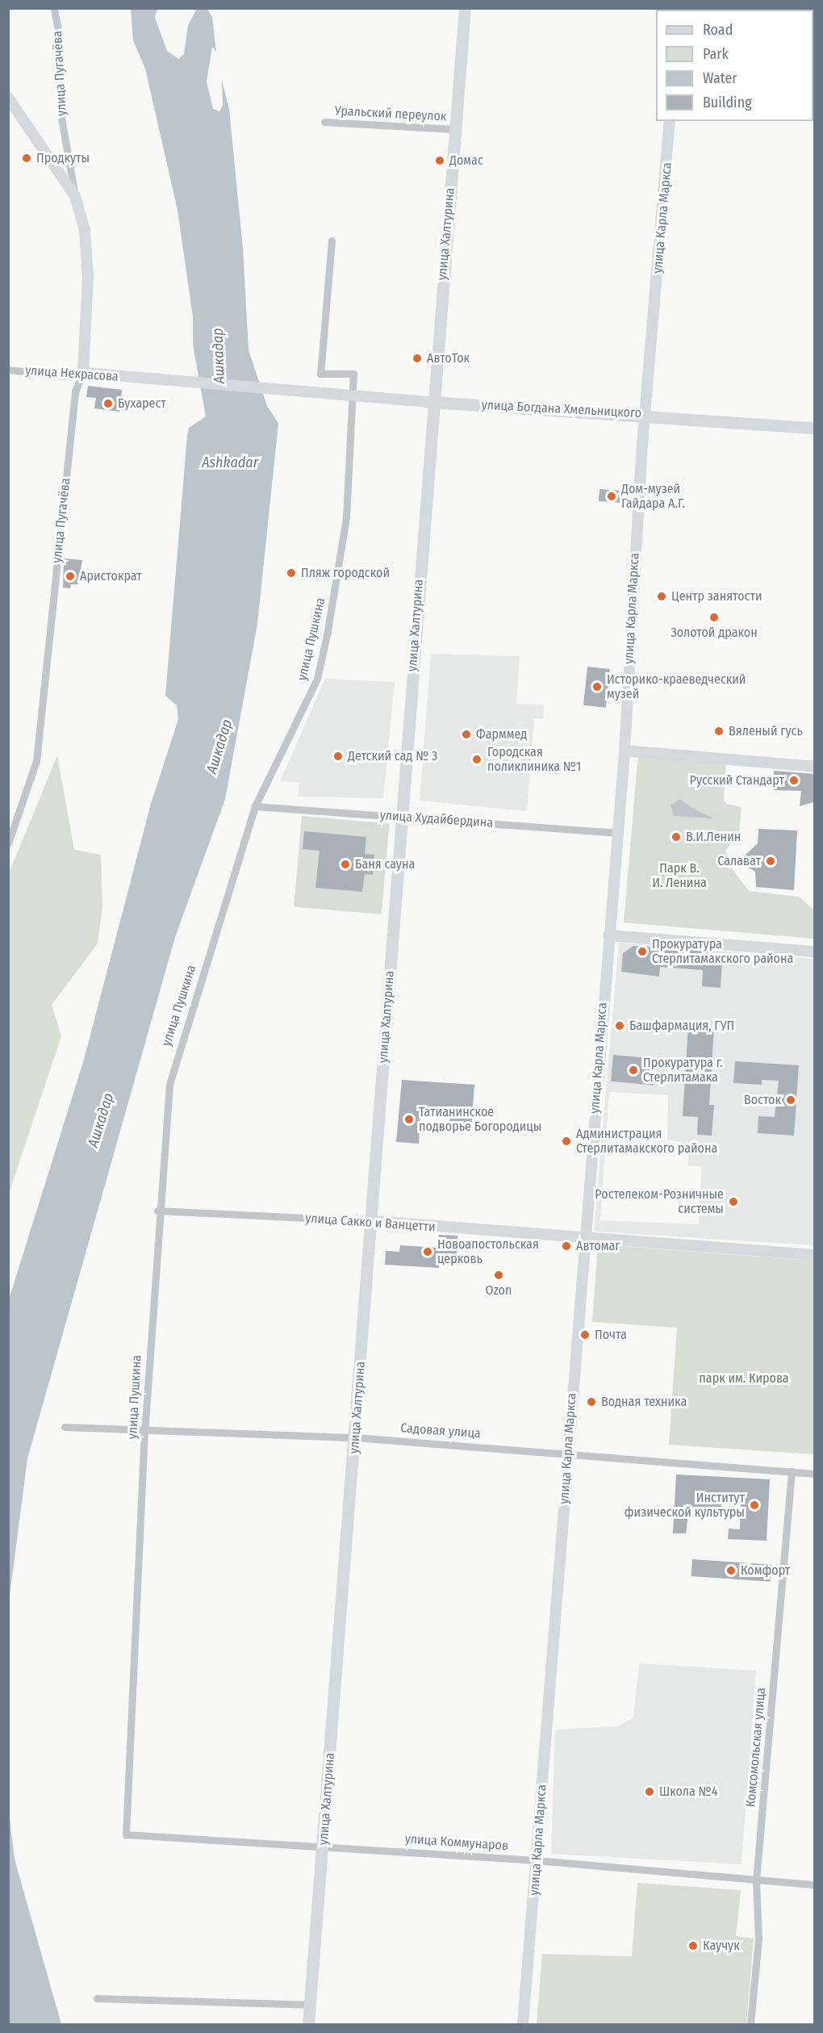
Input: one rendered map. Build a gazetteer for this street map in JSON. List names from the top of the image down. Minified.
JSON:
{"streets":{"main road":["улица Халтурина","улица Богдана Хмельницкого"],"street":["улица Пугачёва","Уральский переулок","улица Карла Маркса","улица Некрасова","улица Пушкина","улица Худайбердина","улица Сакко и Ванцетти","Садовая улица","Комсомольская улица","улица Коммунаров"]},"crossings":[["улица Пугачёва","улица Некрасова"],["Уральский переулок","улица Халтурина"],["улица Карла Маркса","улица Богдана Хмельницкого"],["улица Карла Маркса","улица Худайбердина"],["улица Карла Маркса","улица Сакко и Ванцетти"],["улица Карла Маркса","Садовая улица"],["улица Карла Маркса","улица Коммунаров"],["улица Халтурина","улица Богдана Хмельницкого"],["улица Халтурина","улица Худайбердина"],["улица Халтурина","улица Сакко и Ванцетти"],["улица Халтурина","Садовая улица"],["улица Халтурина","улица Коммунаров"],["улица Некрасова","улица Богдана Хмельницкого"],["улица Богдана Хмельницкого","улица Пушкина"],["улица Пушкина","улица Худайбердина"],["улица Пушкина","улица Сакко и Ванцетти"],["улица Пушкина","Садовая улица"],["улица Пушкина","улица Коммунаров"],["Садовая улица","Комсомольская улица"],["Комсомольская улица","улица Коммунаров"]],"water":["Ашкадар","Ashkadar"],"parks":["Парк В. И. Ленина","парк им. Кирова"],"places":["Продкуты","Домас","АвтоТок","Бухарест","Дом-музей Гайдара А.Г.","Пляж городской","Аристократ","Центр занятости","Золотой дракон","Историко-краеведческий музей","Вяленый гусь","Фарммед","Детский сад № 3","Городская поликлиника №1","Русский Стандарт","В.И.Ленин","Салават","Баня сауна","Прокуратура Стерлитамакского района","Башфармация, ГУП","Прокуратура г. Стерлитамака","Восток","Татианинское подворье Богородицы","Администрация Стерлитамакского района","Ростелеком-Розничные системы","Автомаг","Новоапостольская церковь","Ozon","Почта","Водная техника","Институт физической культуры","Комфорт","Школа №4","Каучук"],"legend":["Road","Park","Water","Building"]}
